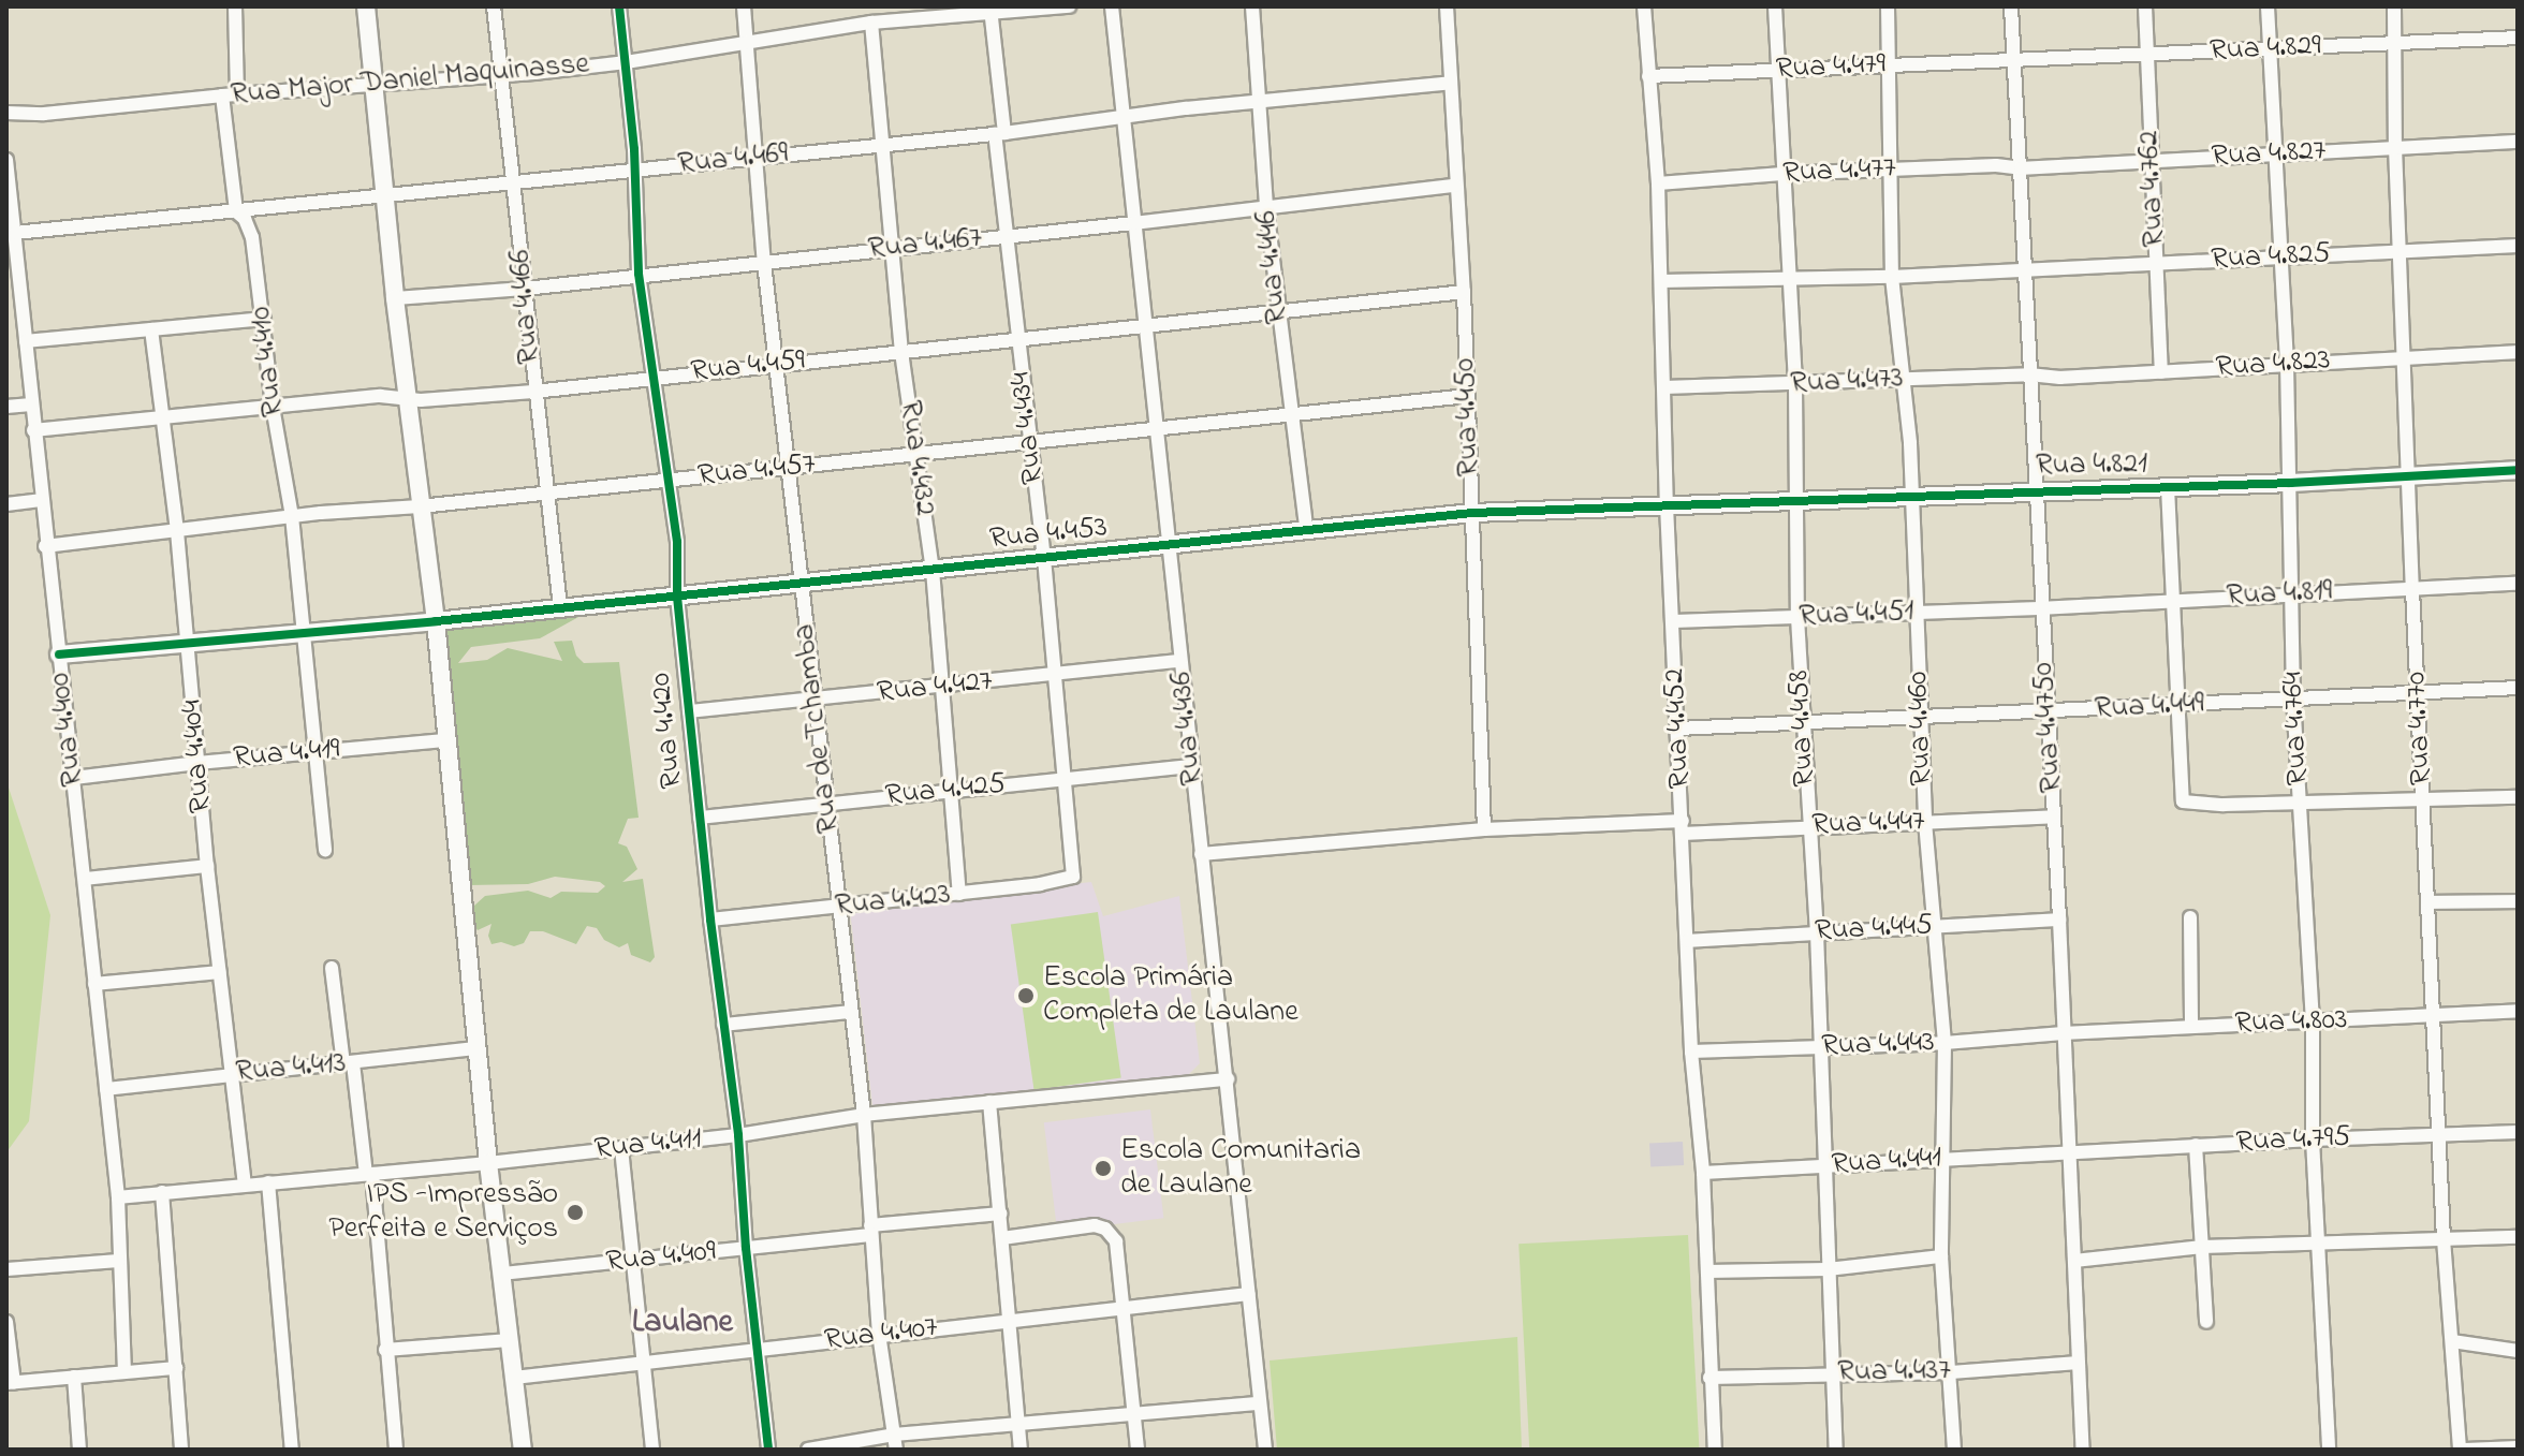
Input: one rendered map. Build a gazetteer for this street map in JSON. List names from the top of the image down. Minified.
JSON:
{"streets":{"street":["Rua 4.829","Rua 4.479","Rua Major Daniel Maquinasse","Rua 4.827","Rua 4.469","Rua 4.477","Rua 4.762","Rua 4.467","Rua 4.825","Rua 4.446","Rua 4.466","Rua 4.410","Rua 4.823","Rua 4.459","Rua 4.473","Rua 4.450","Rua 4.434","Rua 4.432","Rua 4.821","Rua 4.457","Rua 4.453","Rua 4.819","Rua 4.451","Rua 4.427","Rua 4.449","Rua 4.4750","Rua de Tchamba","Rua 4.436","Rua 4.452","Rua 4.458","Rua 4.460","Rua 4.764","Rua 4.770","Rua 4.400","Rua 4.420","Rua 4.419","Rua 4.404","Rua 4.425","Rua 4.447","Rua 4.423","Rua 4.445","Rua 4.803","Rua 4.443","Rua 4.413","Rua 4.795","Rua 4.411","Rua 4.441","Rua 4.409","Rua 4.407","Rua 4.437"]},"crossings":[["Rua 4.829","Rua 4.479"],["Rua 4.829","Rua 4.762"],["Rua 4.829","Rua 4.4750"],["Rua 4.829","Rua 4.764"],["Rua 4.829","Rua 4.770"],["Rua 4.479","Rua 4.4750"],["Rua 4.479","Rua 4.452"],["Rua 4.479","Rua 4.458"],["Rua 4.479","Rua 4.460"],["Rua Major Daniel Maquinasse","Rua 4.466"],["Rua Major Daniel Maquinasse","Rua 4.410"],["Rua Major Daniel Maquinasse","Rua 4.434"],["Rua Major Daniel Maquinasse","Rua 4.432"],["Rua Major Daniel Maquinasse","Rua de Tchamba"],["Rua Major Daniel Maquinasse","Rua 4.420"],["Rua 4.827","Rua 4.477"],["Rua 4.827","Rua 4.762"],["Rua 4.827","Rua 4.4750"],["Rua 4.827","Rua 4.764"],["Rua 4.827","Rua 4.770"],["Rua 4.469","Rua 4.446"],["Rua 4.469","Rua 4.466"],["Rua 4.469","Rua 4.410"],["Rua 4.469","Rua 4.450"],["Rua 4.469","Rua 4.434"],["Rua 4.469","Rua 4.432"],["Rua 4.469","Rua de Tchamba"],["Rua 4.469","Rua 4.436"],["Rua 4.469","Rua 4.400"],["Rua 4.469","Rua 4.420"],["Rua 4.477","Rua 4.4750"],["Rua 4.477","Rua 4.452"],["Rua 4.477","Rua 4.458"],["Rua 4.477","Rua 4.460"],["Rua 4.762","Rua 4.825"],["Rua 4.762","Rua 4.823"],["Rua 4.467","Rua 4.446"],["Rua 4.467","Rua 4.466"],["Rua 4.467","Rua 4.450"],["Rua 4.467","Rua 4.434"],["Rua 4.467","Rua 4.432"],["Rua 4.467","Rua de Tchamba"],["Rua 4.467","Rua 4.436"],["Rua 4.467","Rua 4.420"],["Rua 4.825","Rua 4.4750"],["Rua 4.825","Rua 4.452"],["Rua 4.825","Rua 4.458"],["Rua 4.825","Rua 4.460"],["Rua 4.825","Rua 4.764"],["Rua 4.825","Rua 4.770"],["Rua 4.446","Rua 4.459"],["Rua 4.446","Rua 4.457"],["Rua 4.446","Rua 4.453"],["Rua 4.466","Rua 4.459"],["Rua 4.466","Rua 4.457"],["Rua 4.466","Rua 4.453"],["Rua 4.410","Rua 4.459"],["Rua 4.410","Rua 4.457"],["Rua 4.410","Rua 4.453"],["Rua 4.410","Rua 4.419"],["Rua 4.823","Rua 4.473"],["Rua 4.823","Rua 4.4750"],["Rua 4.823","Rua 4.764"],["Rua 4.823","Rua 4.770"],["Rua 4.459","Rua 4.450"],["Rua 4.459","Rua 4.434"],["Rua 4.459","Rua 4.432"],["Rua 4.459","Rua de Tchamba"],["Rua 4.459","Rua 4.436"],["Rua 4.459","Rua 4.400"],["Rua 4.459","Rua 4.420"],["Rua 4.459","Rua 4.404"],["Rua 4.473","Rua 4.4750"],["Rua 4.473","Rua 4.452"],["Rua 4.473","Rua 4.458"],["Rua 4.473","Rua 4.460"],["Rua 4.450","Rua 4.457"],["Rua 4.450","Rua 4.453"],["Rua 4.450","Rua 4.447"],["Rua 4.434","Rua 4.457"],["Rua 4.434","Rua 4.453"],["Rua 4.434","Rua 4.427"],["Rua 4.434","Rua 4.425"],["Rua 4.434","Rua 4.423"],["Rua 4.432","Rua 4.457"],["Rua 4.432","Rua 4.453"],["Rua 4.432","Rua 4.427"],["Rua 4.432","Rua 4.425"],["Rua 4.432","Rua 4.423"],["Rua 4.821","Rua 4.453"],["Rua 4.821","Rua 4.4750"],["Rua 4.821","Rua 4.452"],["Rua 4.821","Rua 4.458"],["Rua 4.821","Rua 4.460"],["Rua 4.821","Rua 4.764"],["Rua 4.821","Rua 4.770"],["Rua 4.457","Rua de Tchamba"],["Rua 4.457","Rua 4.436"],["Rua 4.457","Rua 4.400"],["Rua 4.457","Rua 4.420"],["Rua 4.457","Rua 4.404"],["Rua 4.453","Rua de Tchamba"],["Rua 4.453","Rua 4.436"],["Rua 4.453","Rua 4.452"],["Rua 4.453","Rua 4.400"],["Rua 4.453","Rua 4.420"],["Rua 4.453","Rua 4.404"],["Rua 4.819","Rua 4.451"],["Rua 4.819","Rua 4.4750"],["Rua 4.819","Rua 4.764"],["Rua 4.819","Rua 4.770"],["Rua 4.451","Rua 4.4750"],["Rua 4.451","Rua 4.452"],["Rua 4.451","Rua 4.458"],["Rua 4.451","Rua 4.460"],["Rua 4.427","Rua de Tchamba"],["Rua 4.427","Rua 4.436"],["Rua 4.427","Rua 4.420"],["Rua 4.449","Rua 4.4750"],["Rua 4.449","Rua 4.452"],["Rua 4.449","Rua 4.458"],["Rua 4.449","Rua 4.460"],["Rua 4.449","Rua 4.764"],["Rua 4.449","Rua 4.770"],["Rua 4.4750","Rua 4.447"],["Rua 4.4750","Rua 4.445"],["Rua 4.4750","Rua 4.803"],["Rua 4.4750","Rua 4.443"],["Rua 4.4750","Rua 4.795"],["Rua 4.4750","Rua 4.441"],["Rua 4.4750","Rua 4.437"],["Rua de Tchamba","Rua 4.425"],["Rua de Tchamba","Rua 4.423"],["Rua de Tchamba","Rua 4.411"],["Rua de Tchamba","Rua 4.409"],["Rua de Tchamba","Rua 4.407"],["Rua 4.436","Rua 4.425"],["Rua 4.436","Rua 4.447"],["Rua 4.436","Rua 4.411"],["Rua 4.436","Rua 4.407"],["Rua 4.452","Rua 4.447"],["Rua 4.452","Rua 4.445"],["Rua 4.452","Rua 4.443"],["Rua 4.452","Rua 4.441"],["Rua 4.452","Rua 4.437"],["Rua 4.458","Rua 4.447"],["Rua 4.458","Rua 4.445"],["Rua 4.458","Rua 4.443"],["Rua 4.458","Rua 4.441"],["Rua 4.458","Rua 4.437"],["Rua 4.460","Rua 4.447"],["Rua 4.460","Rua 4.445"],["Rua 4.460","Rua 4.443"],["Rua 4.460","Rua 4.441"],["Rua 4.460","Rua 4.437"],["Rua 4.764","Rua 4.803"],["Rua 4.764","Rua 4.795"],["Rua 4.770","Rua 4.803"],["Rua 4.770","Rua 4.795"],["Rua 4.400","Rua 4.419"],["Rua 4.400","Rua 4.413"],["Rua 4.400","Rua 4.411"],["Rua 4.420","Rua 4.425"],["Rua 4.420","Rua 4.423"],["Rua 4.420","Rua 4.411"],["Rua 4.420","Rua 4.409"],["Rua 4.420","Rua 4.407"],["Rua 4.419","Rua 4.404"],["Rua 4.404","Rua 4.413"],["Rua 4.404","Rua 4.411"],["Rua 4.803","Rua 4.443"],["Rua 4.795","Rua 4.441"]],"districts":["Laulane"],"places":["Escola Primária Completa de Laulane","Escola Comunitaria de Laulane","IPS -Impressão Perfeita e Serviços"]}
